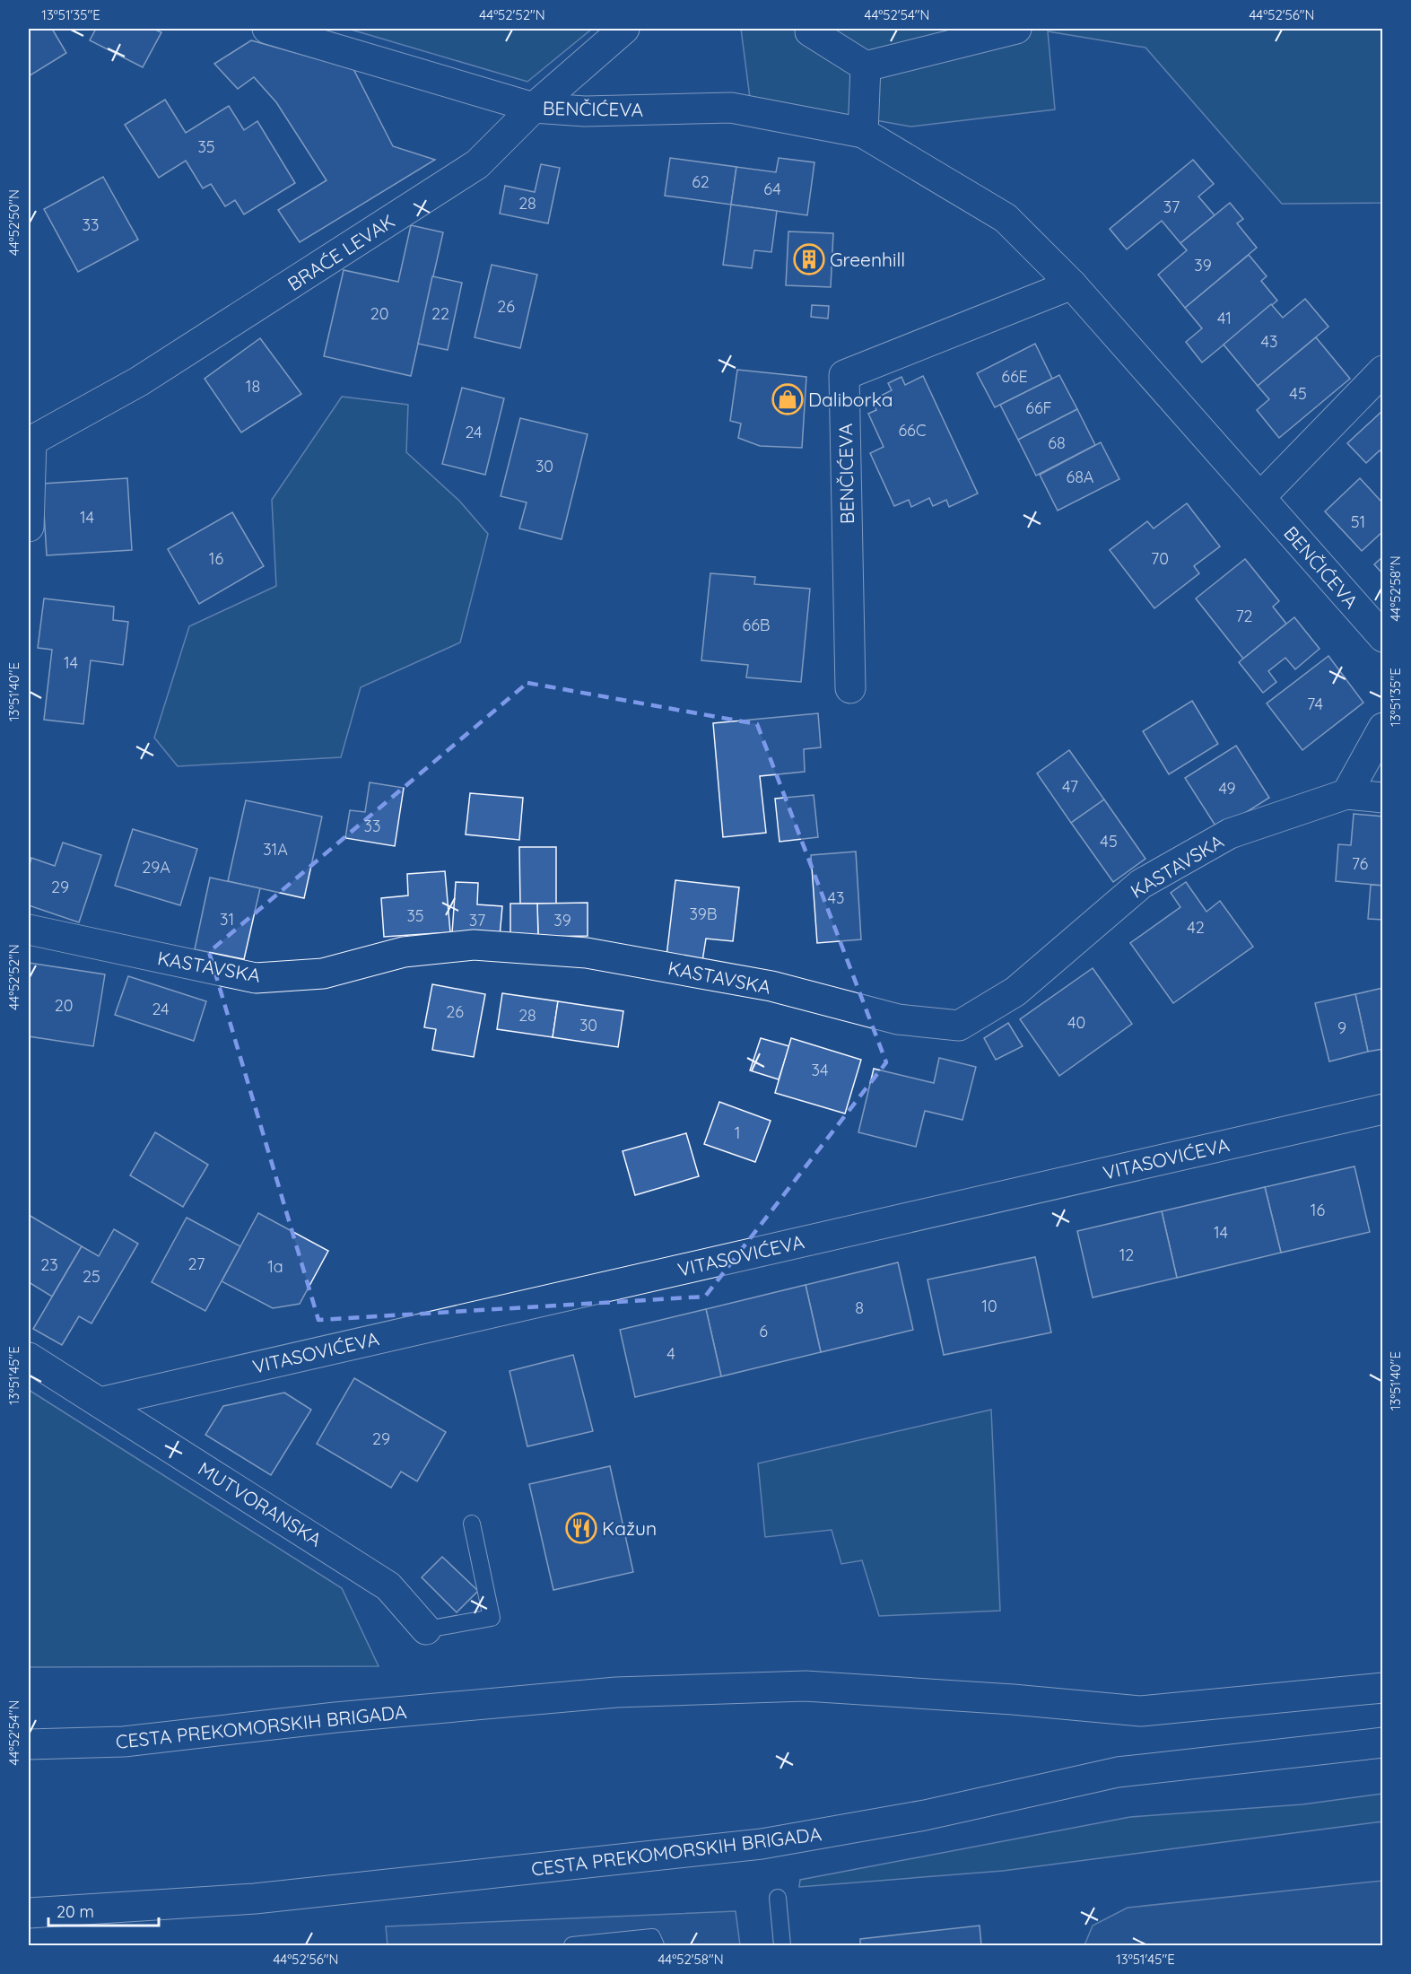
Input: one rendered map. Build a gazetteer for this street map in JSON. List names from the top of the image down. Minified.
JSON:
{"streets":{"street":["BENČIĆEVA","BRAĆE LEVAK","KASTAVSKA","VITASOVIĆEVA","MUTVORANSKA","CESTA PREKOMORSKIH BRIGADA"]},"crossings":[["BENČIĆEVA","BRAĆE LEVAK"],["VITASOVIĆEVA","MUTVORANSKA"]],"places":{"building":["Greenhill"],"shop":["Daliborka"],"restaurant":["Kažun"]},"house_numbers":["35","62","64","28","37","33","39","26","20","22","41","43","66E","18","45","66F","66C","24","68","30","68A","14","51","16","70","72","66B","14","74","47","49","33","45","31A","76","29A","29","43","39B","35","31","37","39","42","20","24","26","28","40","30","9","34","1","16","14","12","27","23","1a","25","10","8","6","4","29"],"scale_bar":"20 m","coordinates":["13°51'35\"E","44°52'52\"N","44°52'54\"N","44°52'56\"N","44°52'50\"N","44°52'58\"N","13°51'40\"E","13°51'45\"E"]}
